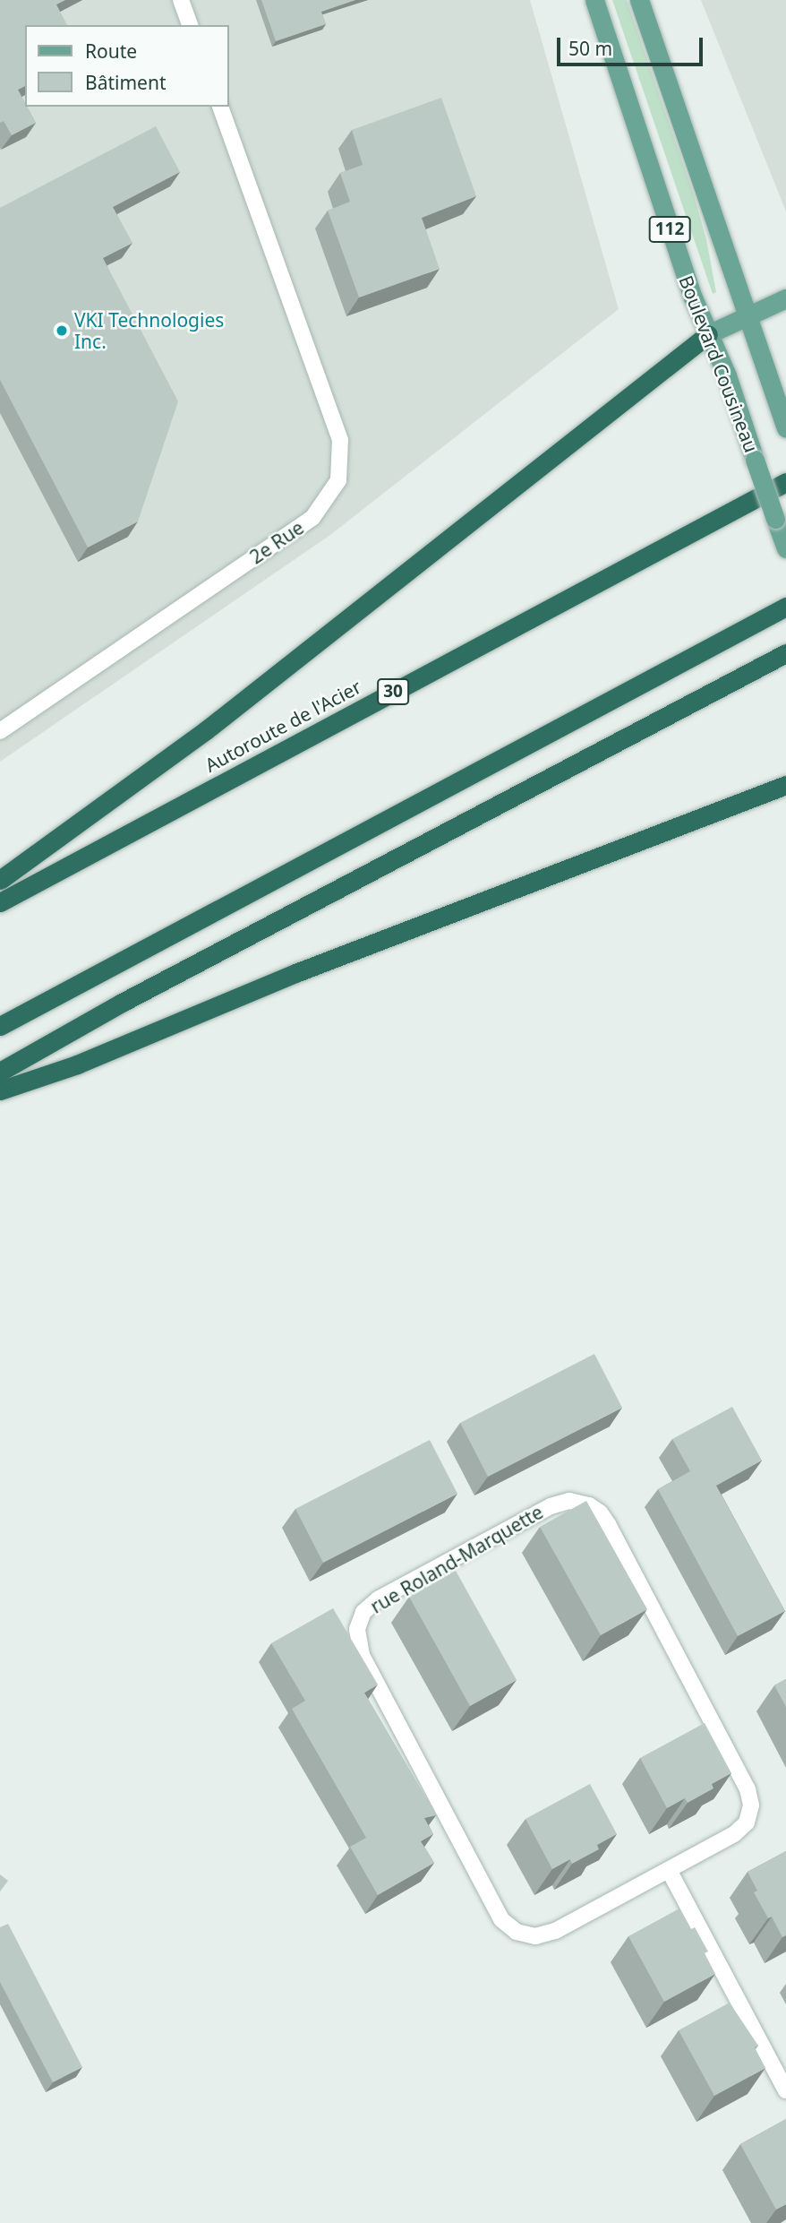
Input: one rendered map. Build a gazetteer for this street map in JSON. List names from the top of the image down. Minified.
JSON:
{"streets":{"highway":["30","Autoroute de l'Acier"],"main road":["112","Boulevard Cousineau"],"street":["2e Rue","rue Roland-Marquette"]},"places":["VKI Technologies Inc."],"legend":["Route","Bâtiment"],"scale_bar":"50 m"}
